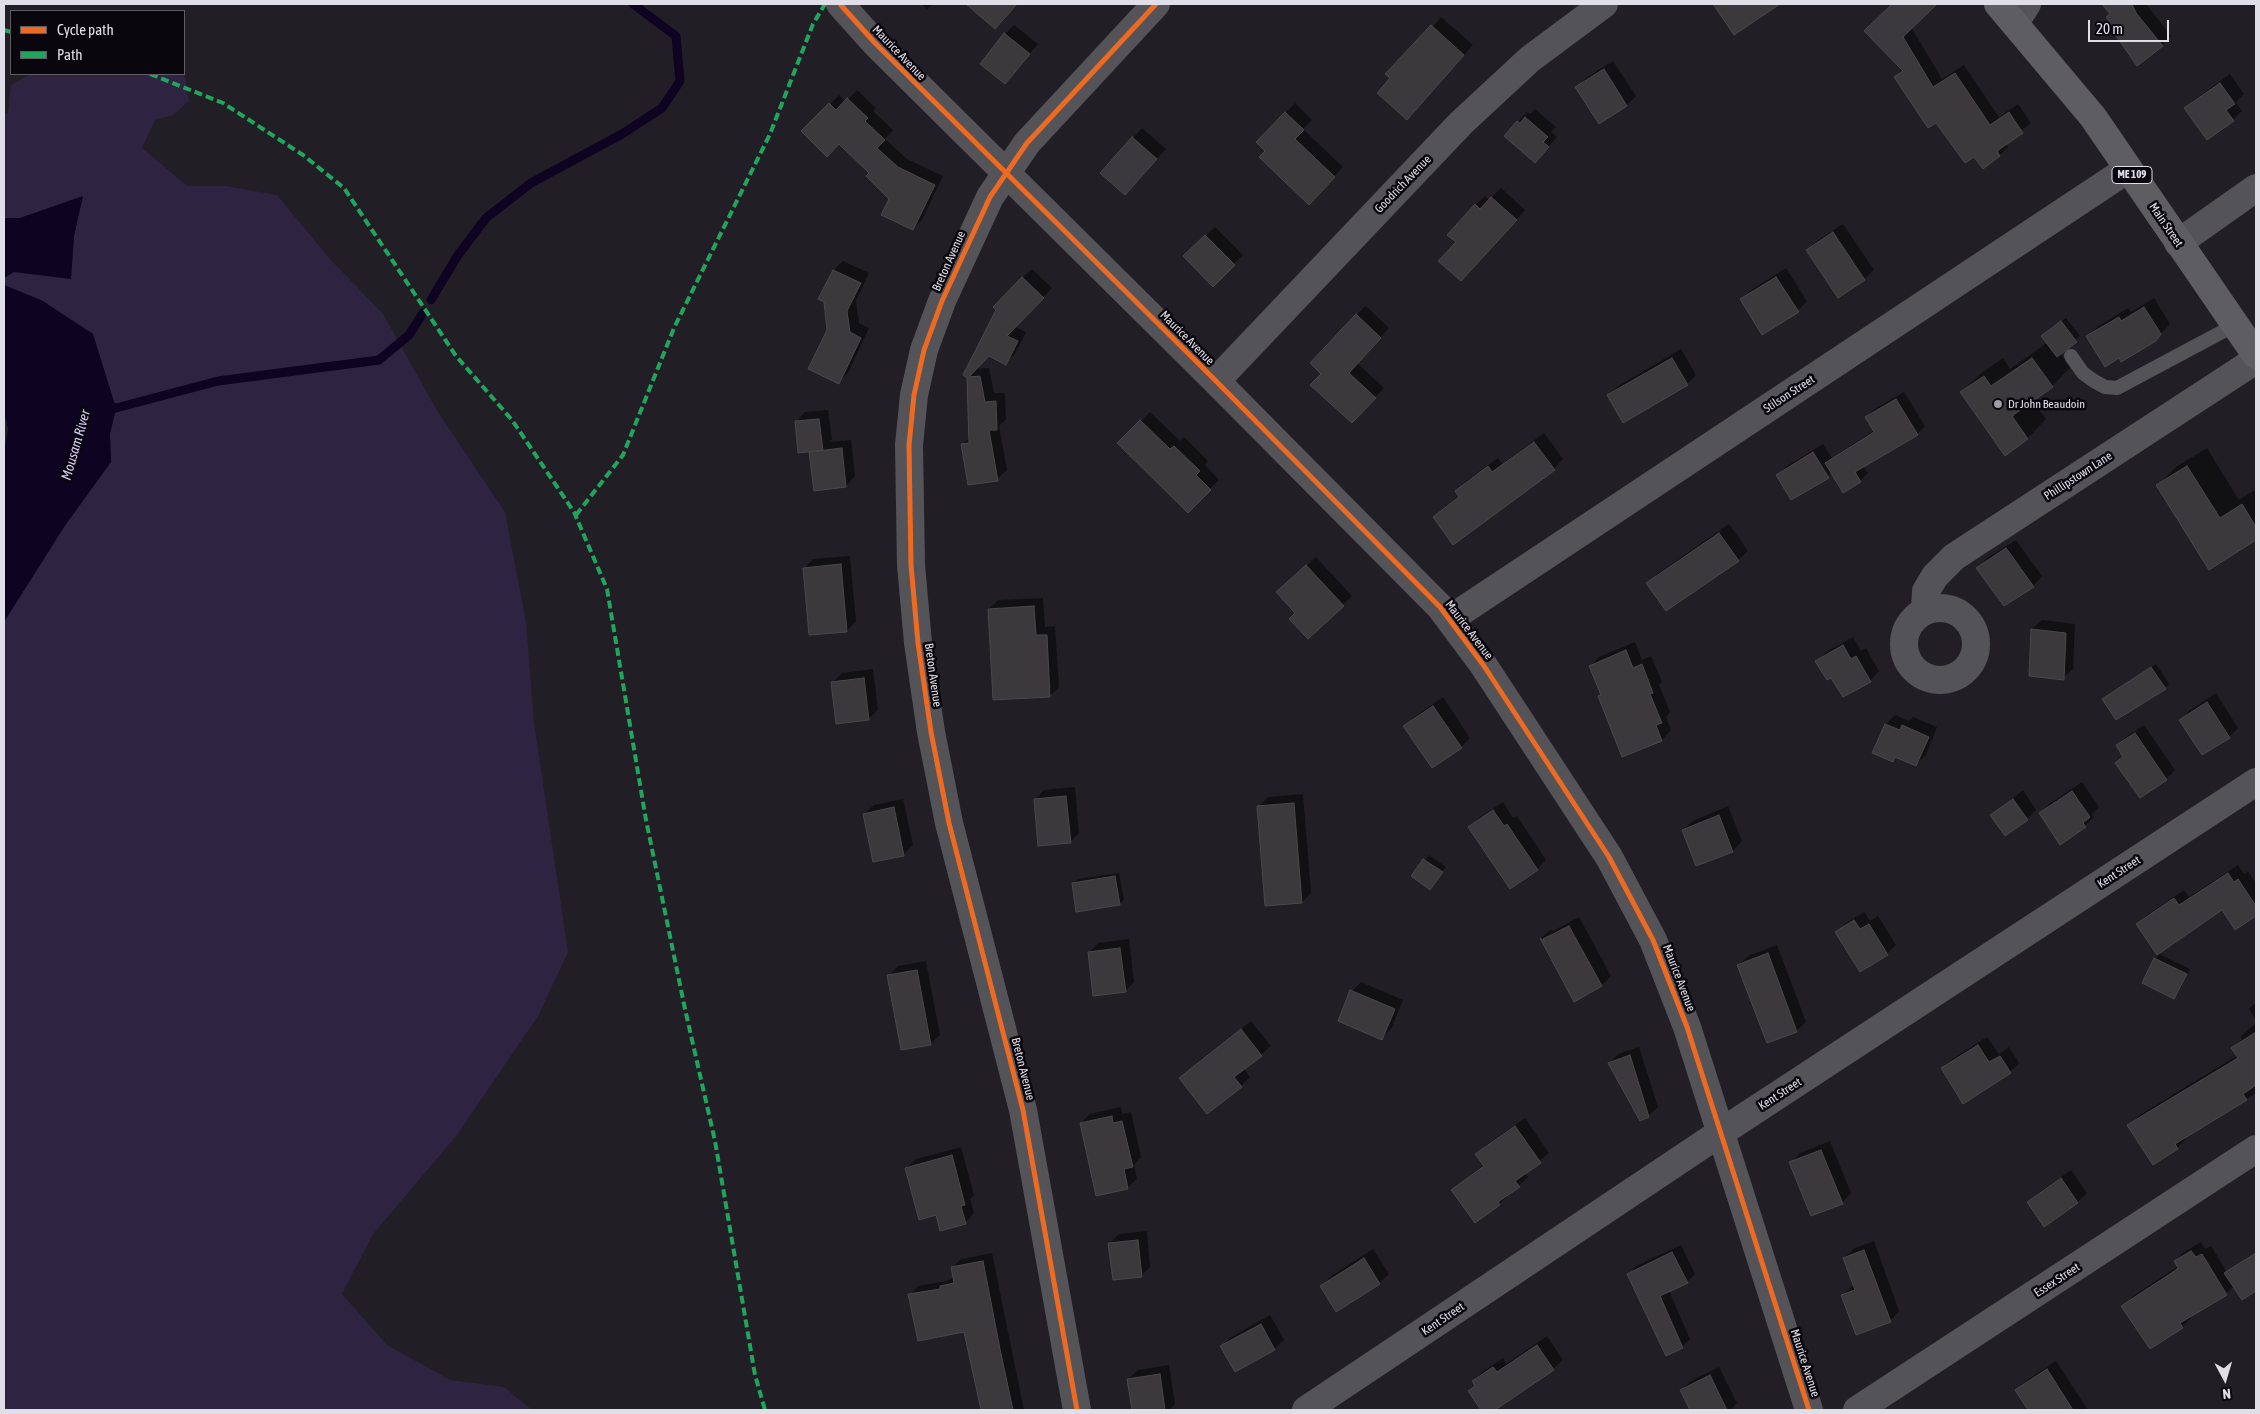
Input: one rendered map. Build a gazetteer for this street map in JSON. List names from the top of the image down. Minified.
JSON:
{"streets":{"highway":["ME 109","Main Street"],"street":["Maurice Avenue","Goodrich Avenue","Breton Avenue","Stilson Street","Phillipstown Lane","Kent Street","Essex Street"]},"crossings":[["Maurice Avenue","Goodrich Avenue"],["Maurice Avenue","Breton Avenue"],["Maurice Avenue","Stilson Street"],["Maurice Avenue","Kent Street"],["Main Street","Stilson Street"]],"water":["Mousam River"],"places":["Dr John Beaudoin"],"legend":["Cycle path","Path"],"scale_bar":"20 m","north":"bottom"}
